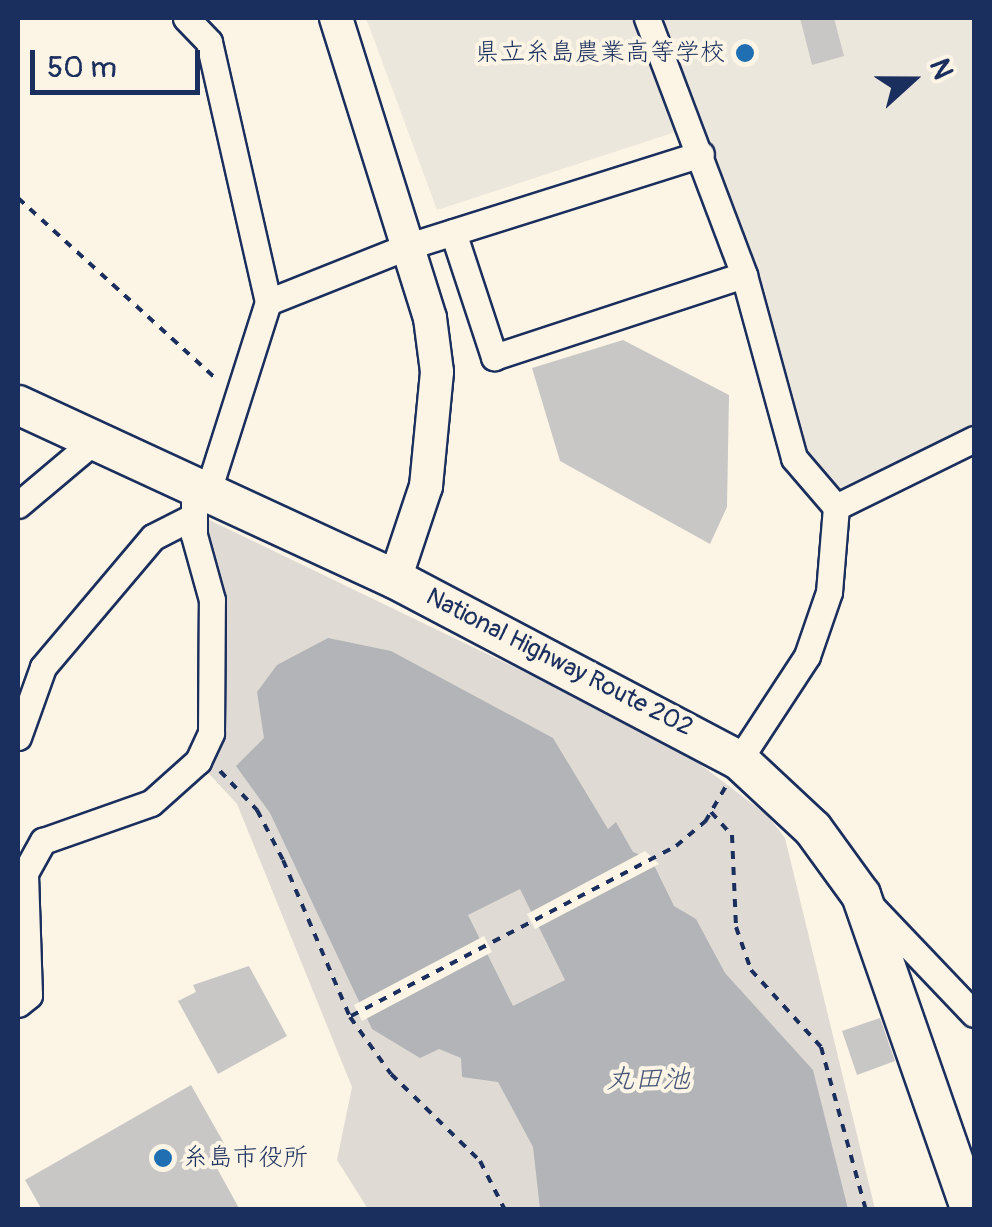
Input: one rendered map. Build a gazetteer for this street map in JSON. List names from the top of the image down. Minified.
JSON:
{"streets":{"highway":["National Highway Route 202"]},"water":["丸田池"],"places":["県立糸島農業高等学校","糸島市役所"],"scale_bar":"50 m","north":"right"}
